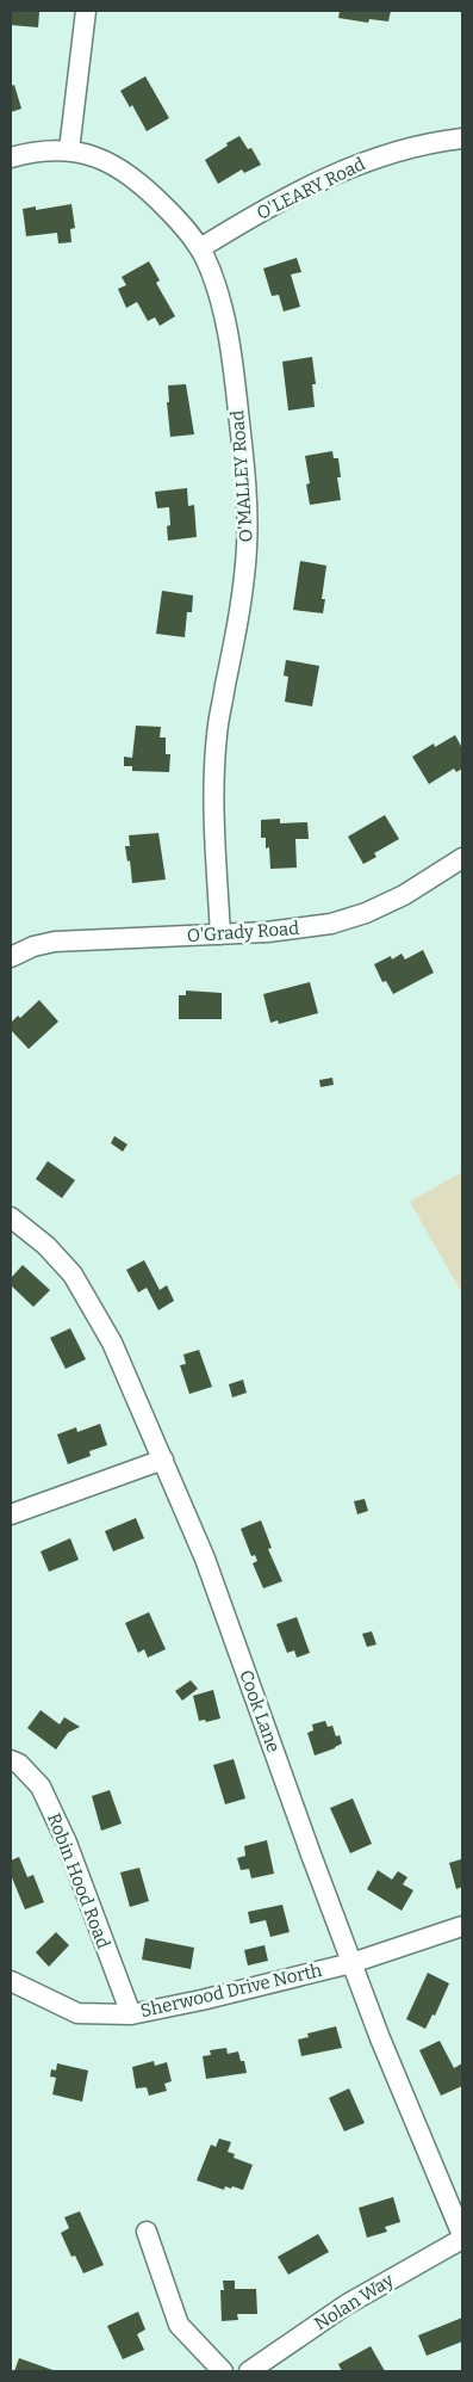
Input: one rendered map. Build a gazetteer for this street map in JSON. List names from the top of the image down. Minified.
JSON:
{"streets":{"street":["O'LEARY Road","O'MALLEY Road","O'Grady Road","Cook Lane","Robin Hood Road","Sherwood Drive North","Nolan Way"]},"crossings":[["O'LEARY Road","O'MALLEY Road"],["O'MALLEY Road","O'Grady Road"],["Cook Lane","Sherwood Drive North"],["Cook Lane","Nolan Way"],["Robin Hood Road","Sherwood Drive North"]]}
